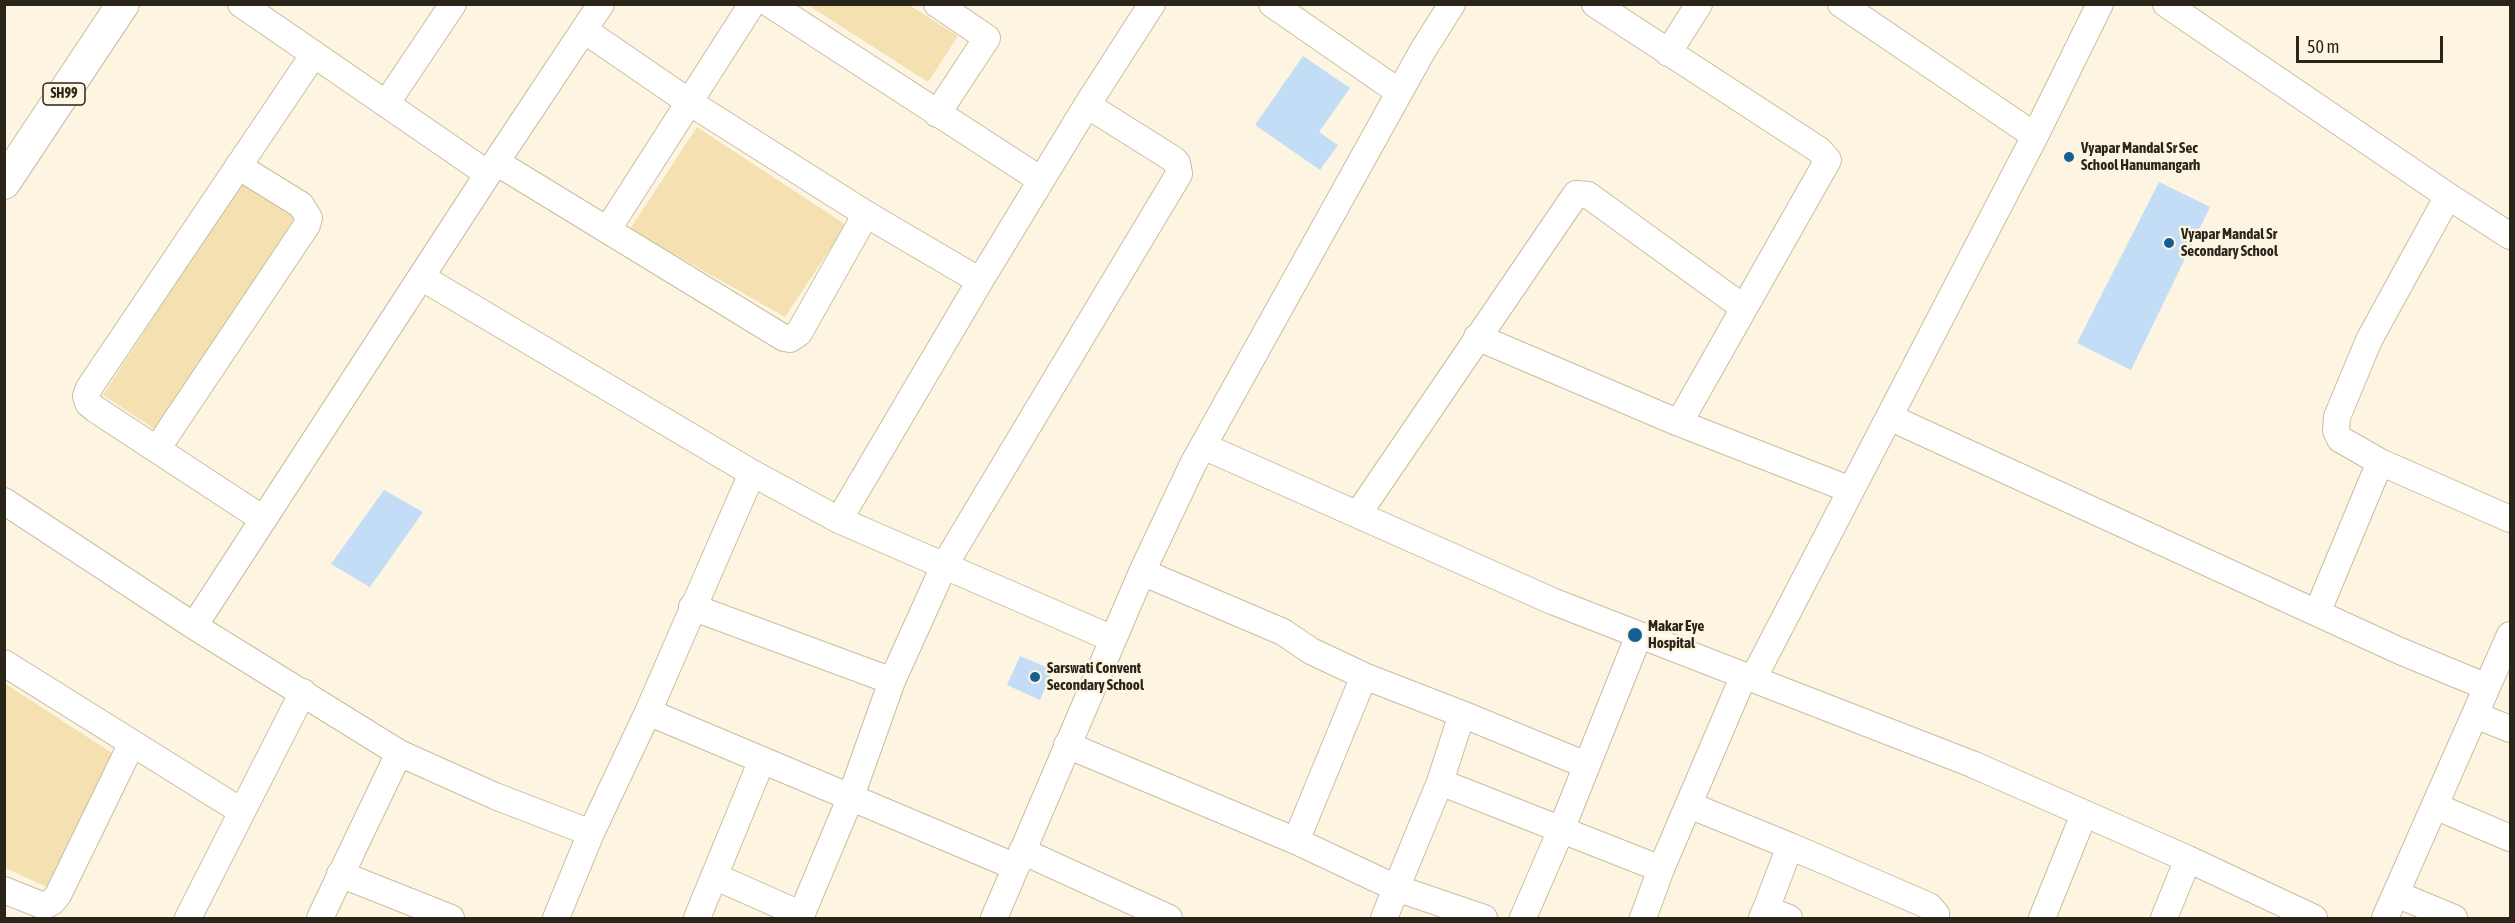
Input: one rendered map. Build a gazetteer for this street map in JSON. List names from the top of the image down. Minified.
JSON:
{"streets":{"main road":["SH99"]},"places":["Vyapar Mandal Sr Sec School Hanumangarh","Vyapar Mandal Sr Secondary School","Makar Eye Hospital","Sarswati Convent Secondary School"],"scale_bar":"50 m"}
